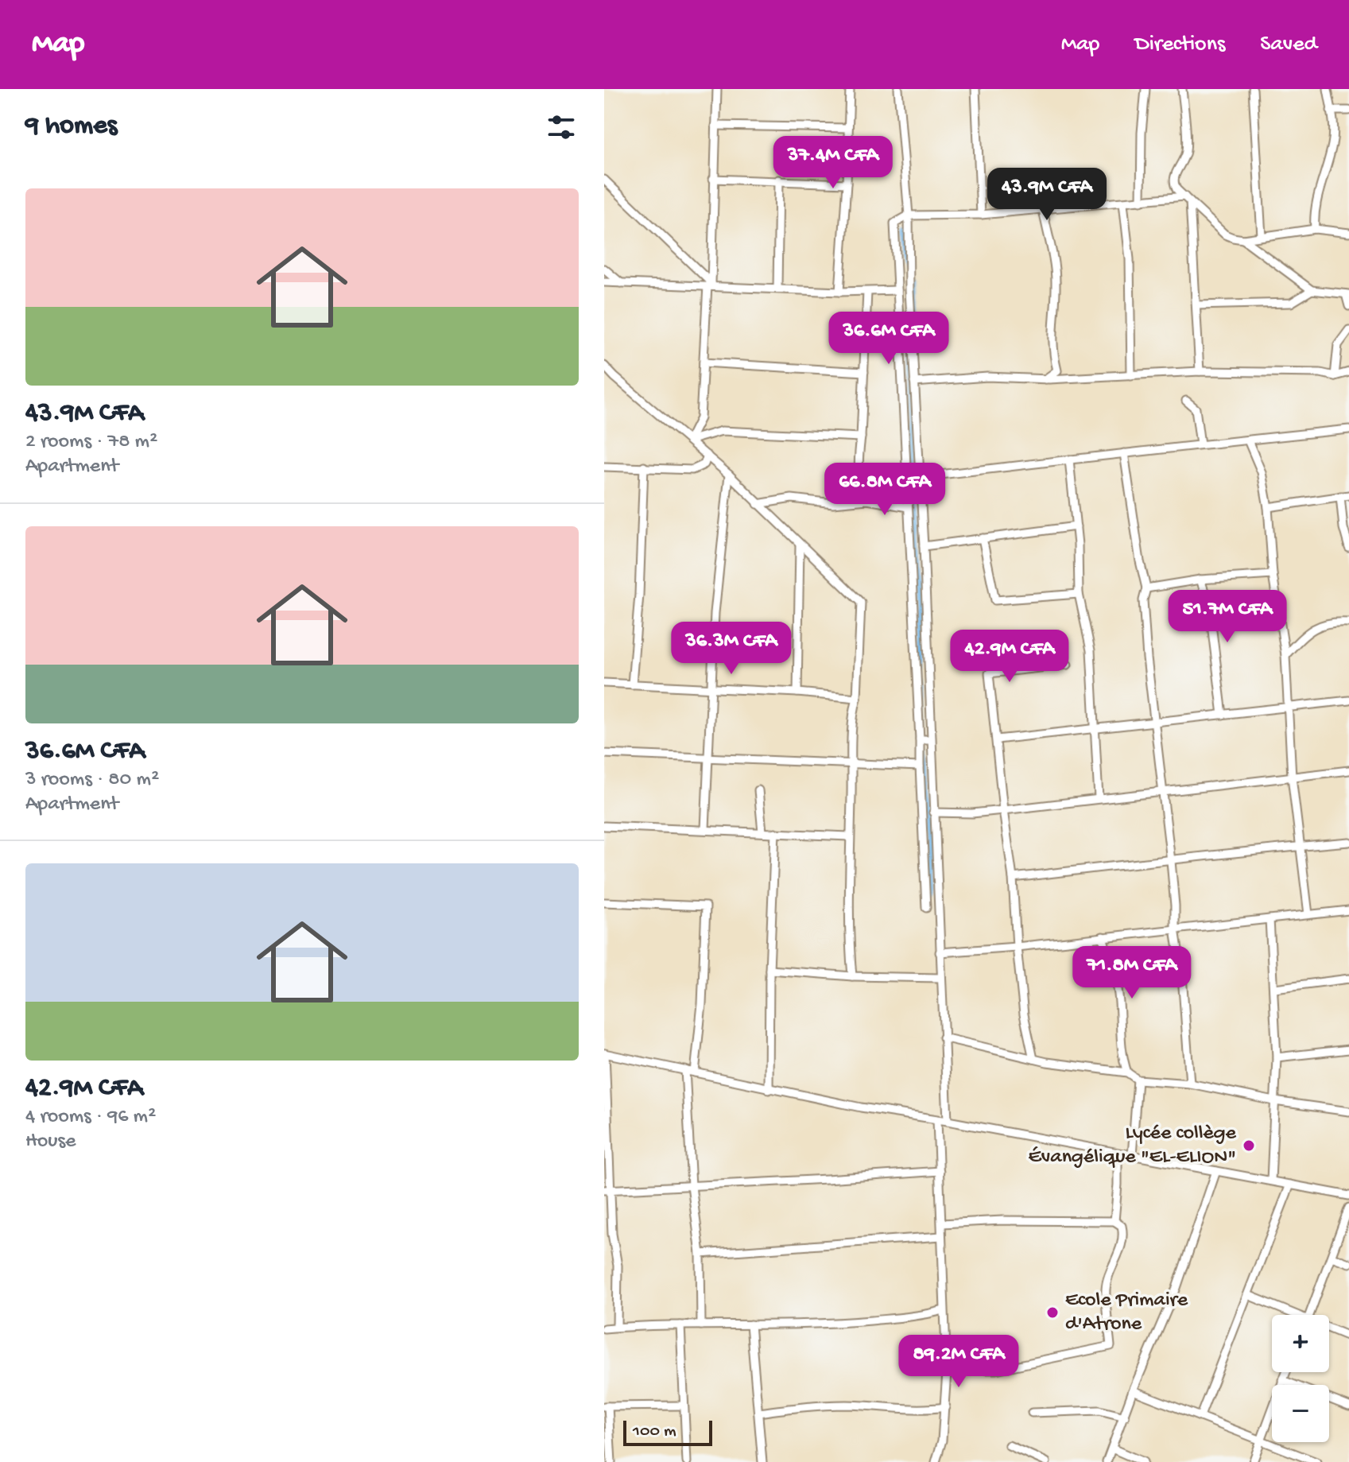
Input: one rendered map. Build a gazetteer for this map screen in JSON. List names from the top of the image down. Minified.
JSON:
{"places":["Lycée collège Évangélique \"EL-ELION\"","Ecole Primaire d'Atrone"],"scale_bar":"100 m","page":{"header":"Map","nav":["Map","Directions","Saved"],"heading":"9 homes","price":["37.4M CFA","43.9M CFA","36.6M CFA","66.8M CFA","51.7M CFA","36.3M CFA","42.9M CFA","71.8M CFA","89.2M CFA"],"list":[{"name":"43.9M CFA","note":"2 rooms · 78 m² · Apartment"},{"name":"36.6M CFA","note":"3 rooms · 80 m² · Apartment"},{"name":"42.9M CFA","note":"4 rooms · 96 m² · House"}],"map_buttons":["+","−"],"scale":"100 m"}}
